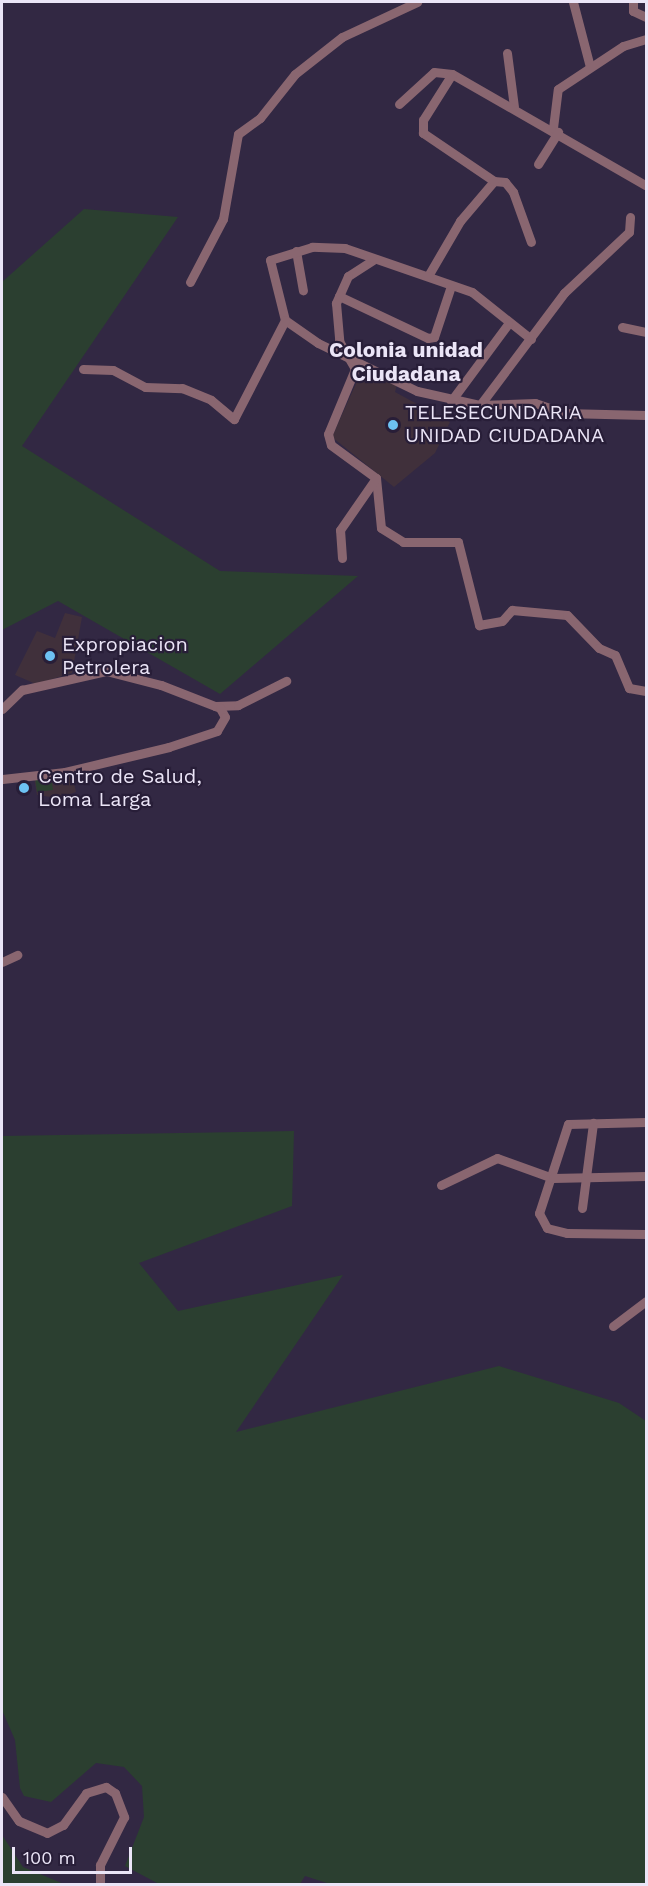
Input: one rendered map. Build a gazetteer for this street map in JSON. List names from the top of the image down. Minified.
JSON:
{"districts":["Colonia unidad Ciudadana"],"places":["TELESECUNDARIA UNIDAD CIUDADANA","Expropiacion Petrolera","Centro de Salud, Loma Larga"],"scale_bar":"100 m"}
